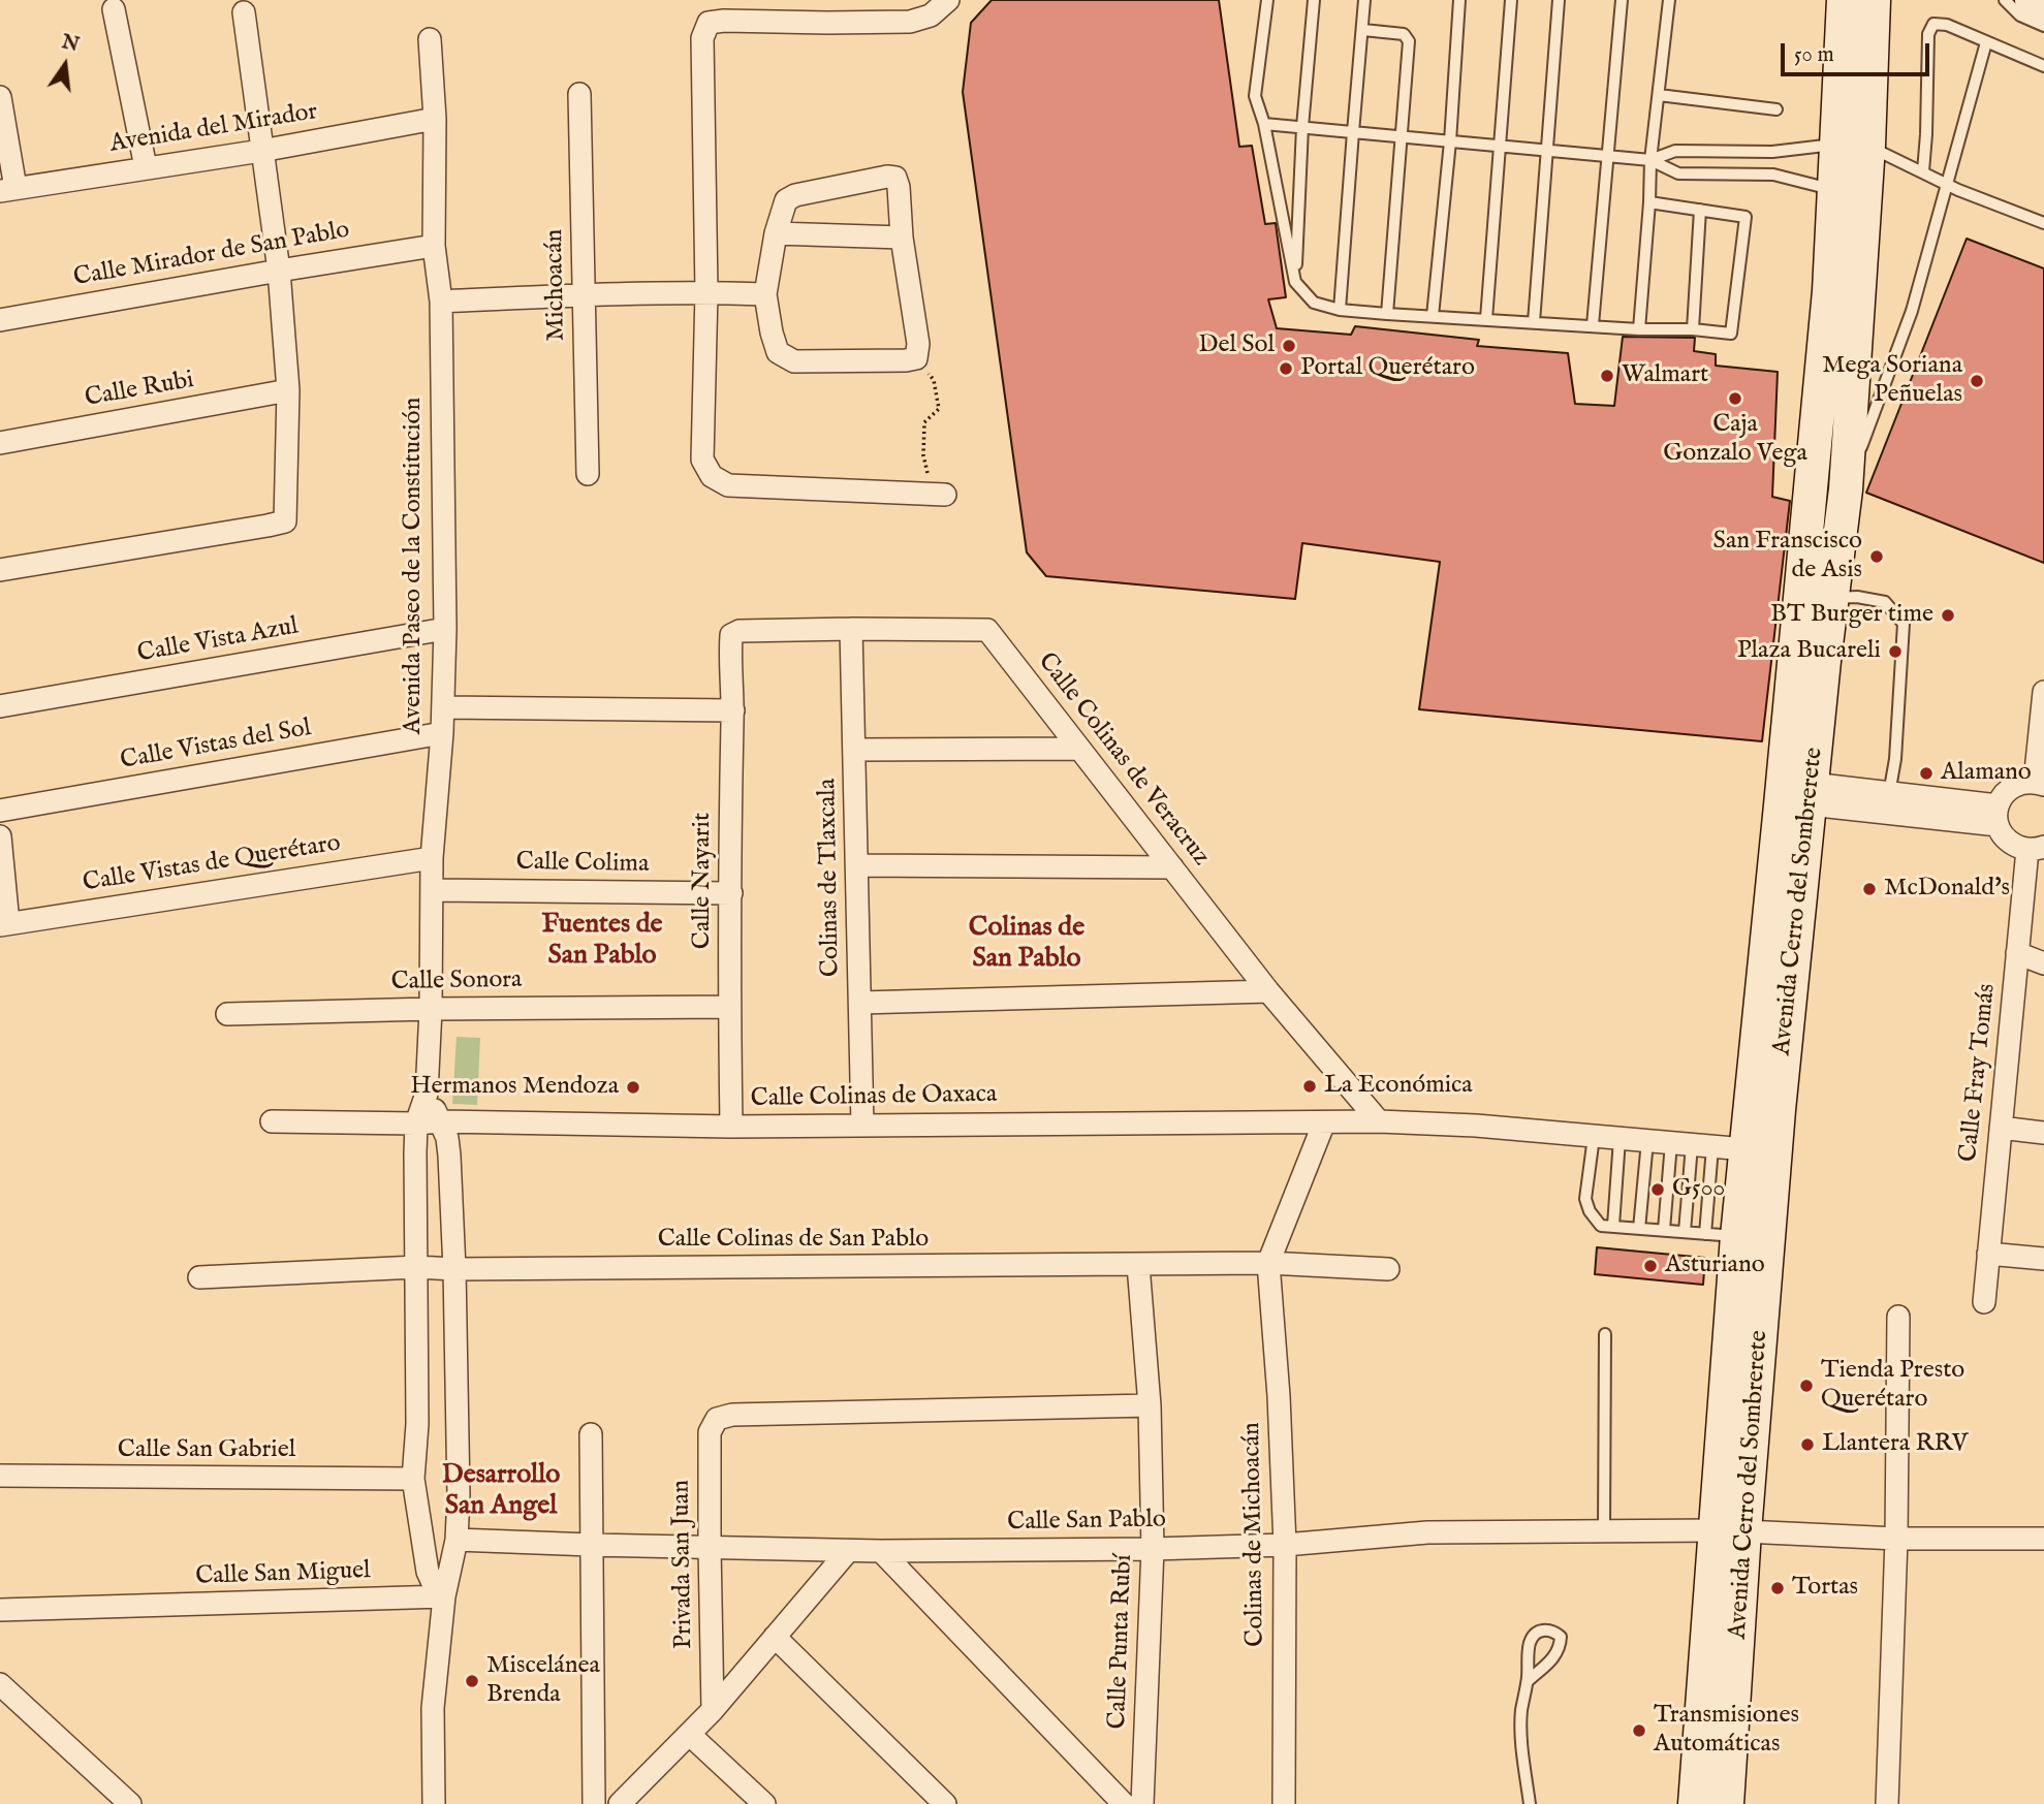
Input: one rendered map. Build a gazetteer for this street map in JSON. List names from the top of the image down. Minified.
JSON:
{"streets":{"main road":["Avenida Cerro del Sombrerete"],"street":["Avenida del Mirador","Calle Mirador de San Pablo","Michoacán","Calle Rubi","Avenida Paseo de la Constitución","Calle Vista Azul","Calle Vistas del Sol","Calle Colinas de Veracruz","Calle Vistas de Querétaro","Calle Colima","Colinas de Tlaxcala","Calle Nayarit","Calle Sonora","Calle Fray Tomás","Calle Colinas de Oaxaca","Calle Colinas de San Pablo","Calle San Gabriel","Calle San Pablo","Colinas de Michoacán","Privada San Juan","Calle San Miguel","Calle Punta Rubí"]},"crossings":[["Avenida del Mirador","Avenida Paseo de la Constitución"],["Calle Mirador de San Pablo","Avenida Paseo de la Constitución"],["Avenida Paseo de la Constitución","Calle Vista Azul"],["Avenida Paseo de la Constitución","Calle Vistas del Sol"],["Avenida Paseo de la Constitución","Calle Vistas de Querétaro"],["Avenida Paseo de la Constitución","Calle Colima"],["Avenida Paseo de la Constitución","Calle Sonora"],["Avenida Paseo de la Constitución","Calle Colinas de Oaxaca"],["Avenida Paseo de la Constitución","Calle Colinas de San Pablo"],["Avenida Paseo de la Constitución","Calle San Gabriel"],["Calle Colinas de Veracruz","Colinas de Tlaxcala"],["Calle Colinas de Veracruz","Calle Nayarit"],["Calle Colinas de Veracruz","Calle Colinas de Oaxaca"],["Calle Colima","Calle Nayarit"],["Colinas de Tlaxcala","Calle Colinas de Oaxaca"],["Calle Nayarit","Calle Sonora"],["Calle Nayarit","Calle Colinas de Oaxaca"],["Avenida Cerro del Sombrerete","Calle Colinas de Oaxaca"],["Avenida Cerro del Sombrerete","Calle San Pablo"],["Calle Colinas de San Pablo","Colinas de Michoacán"],["Calle Colinas de San Pablo","Calle Punta Rubí"],["Calle San Pablo","Colinas de Michoacán"],["Calle San Pablo","Privada San Juan"],["Calle San Pablo","Calle Punta Rubí"],["Privada San Juan","Calle Punta Rubí"]],"districts":["Fuentes de San Pablo","Colinas de San Pablo","Desarrollo San Angel"],"places":["Del Sol","Portal Querétaro","Walmart","Mega Soriana Peñuelas","Caja Gonzalo Vega","San Franscisco de Asis","BT Burger time","Plaza Bucareli","Alamano","McDonald's","La Económica","Hermanos Mendoza","G500","Asturiano","Tienda Presto Querétaro","Llantera RRV","Tortas","Miscelánea Brenda","Transmisiones Automáticas"],"scale_bar":"50 m","north":"top"}
